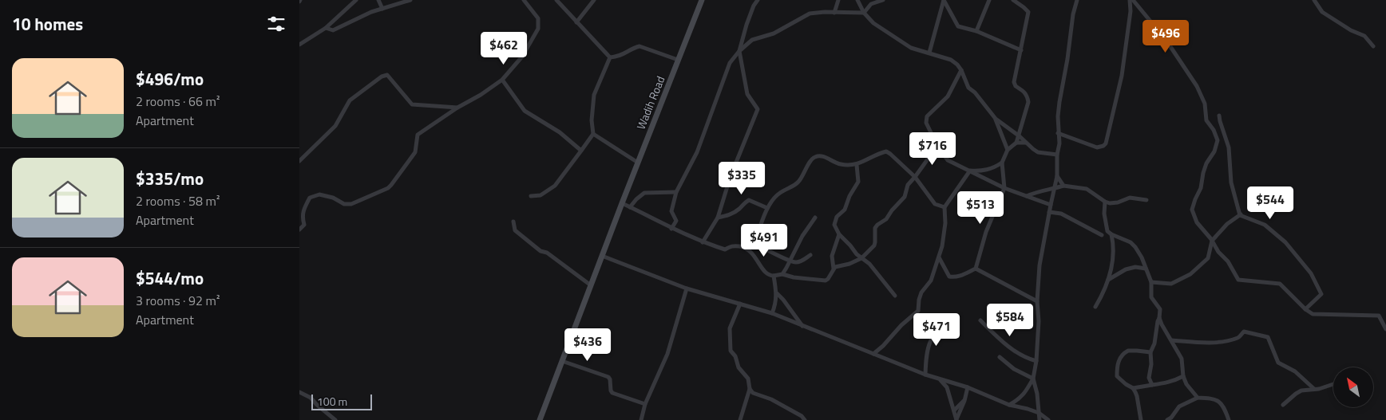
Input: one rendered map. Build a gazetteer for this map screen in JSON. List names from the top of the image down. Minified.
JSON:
{"streets":{"street":["Wadih Road"]},"scale_bar":"100 m","north":"top left","page":{"heading":"10 homes","price":["$496","$462","$716","$335","$544","$513","$491","$584","$471","$436"],"list":[{"name":"$496/mo","note":"2 rooms · 66 m² · Apartment"},{"name":"$335/mo","note":"2 rooms · 58 m² · Apartment"},{"name":"$544/mo","note":"3 rooms · 92 m² · Apartment"}],"scale":"100 m"}}
